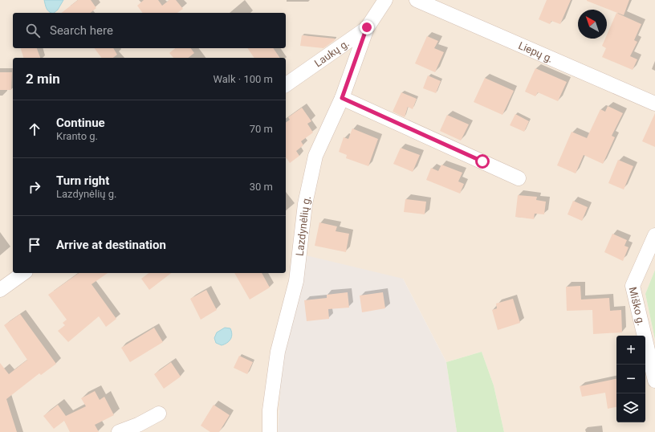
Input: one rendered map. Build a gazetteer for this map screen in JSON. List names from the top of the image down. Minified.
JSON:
{"streets":{"street":["Laukų g.","Liepų g.","Lazdynėlių g.","Miško g."]},"crossings":[["Laukų g.","Lazdynėlių g."]],"north":"top left","page":{"search":"Search here","heading":["2 min","Walk · 100 m"],"list":[["Continue","Kranto g.","70 m"],["Turn right","Lazdynėlių g.","30 m"],"Arrive at destination"],"map_buttons":["+","−"]}}
